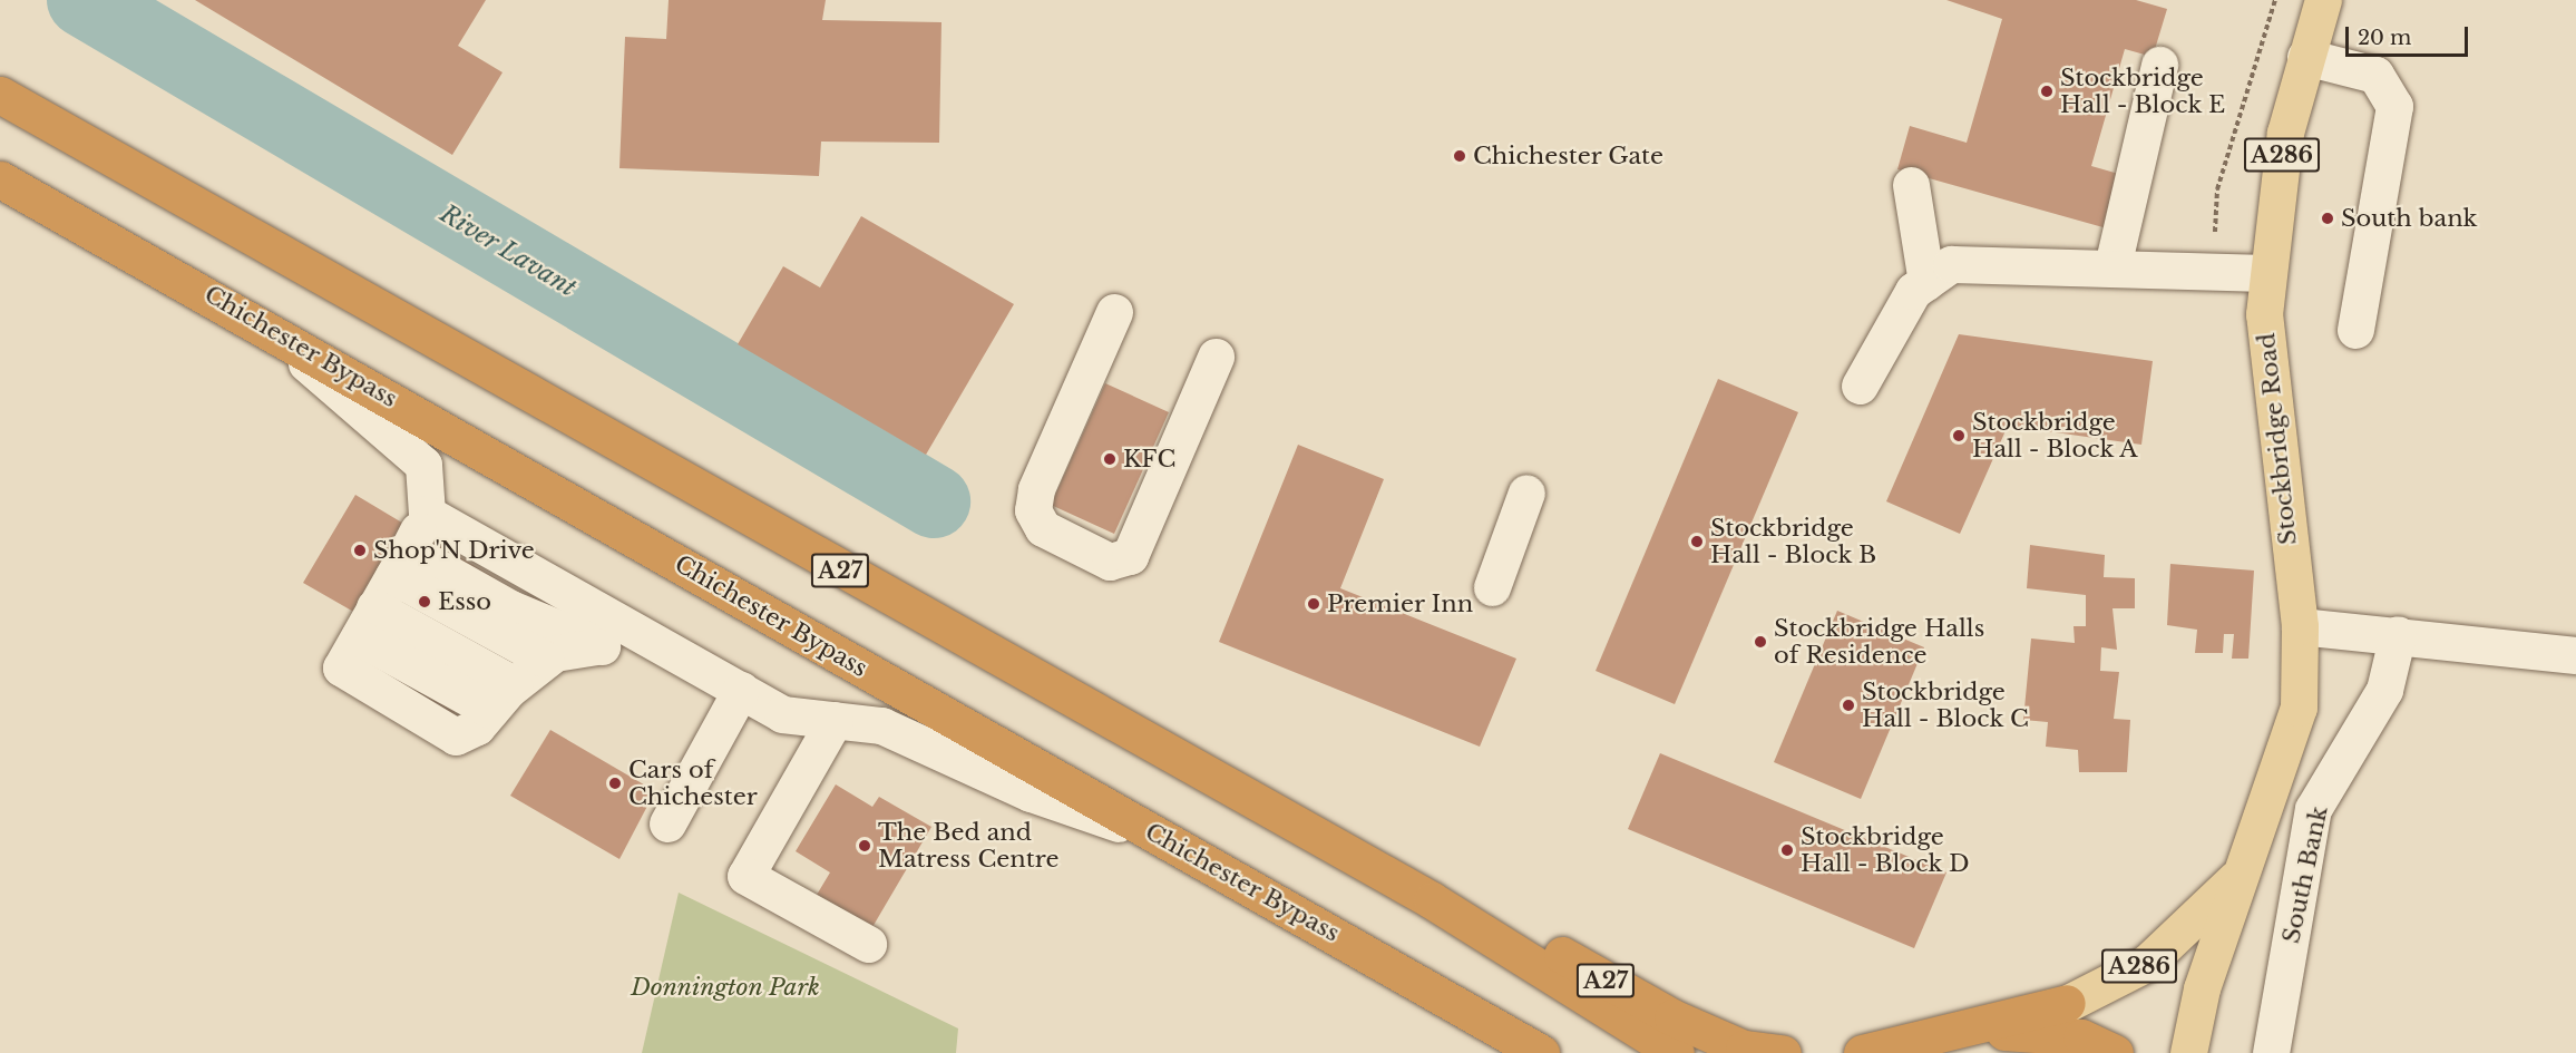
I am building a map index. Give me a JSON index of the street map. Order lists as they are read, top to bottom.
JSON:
{
  "streets": {
    "highway": ["Chichester Bypass", "A27"],
    "main road": ["A286", "Stockbridge Road"],
    "street": ["South Bank"]
  },
  "water": ["River Lavant"],
  "parks": ["Donnington Park"],
  "places": [
    "Stockbridge Hall - Block E",
    "Chichester Gate",
    "South bank",
    "Stockbridge Hall - Block A",
    "KFC",
    "Stockbridge Hall - Block B",
    "Shop'N Drive",
    "Esso",
    "Premier Inn",
    "Stockbridge Halls of Residence",
    "Stockbridge Hall - Block C",
    "Cars of Chichester",
    "The Bed and Matress Centre",
    "Stockbridge Hall - Block D"
  ],
  "scale_bar": "20 m"
}
